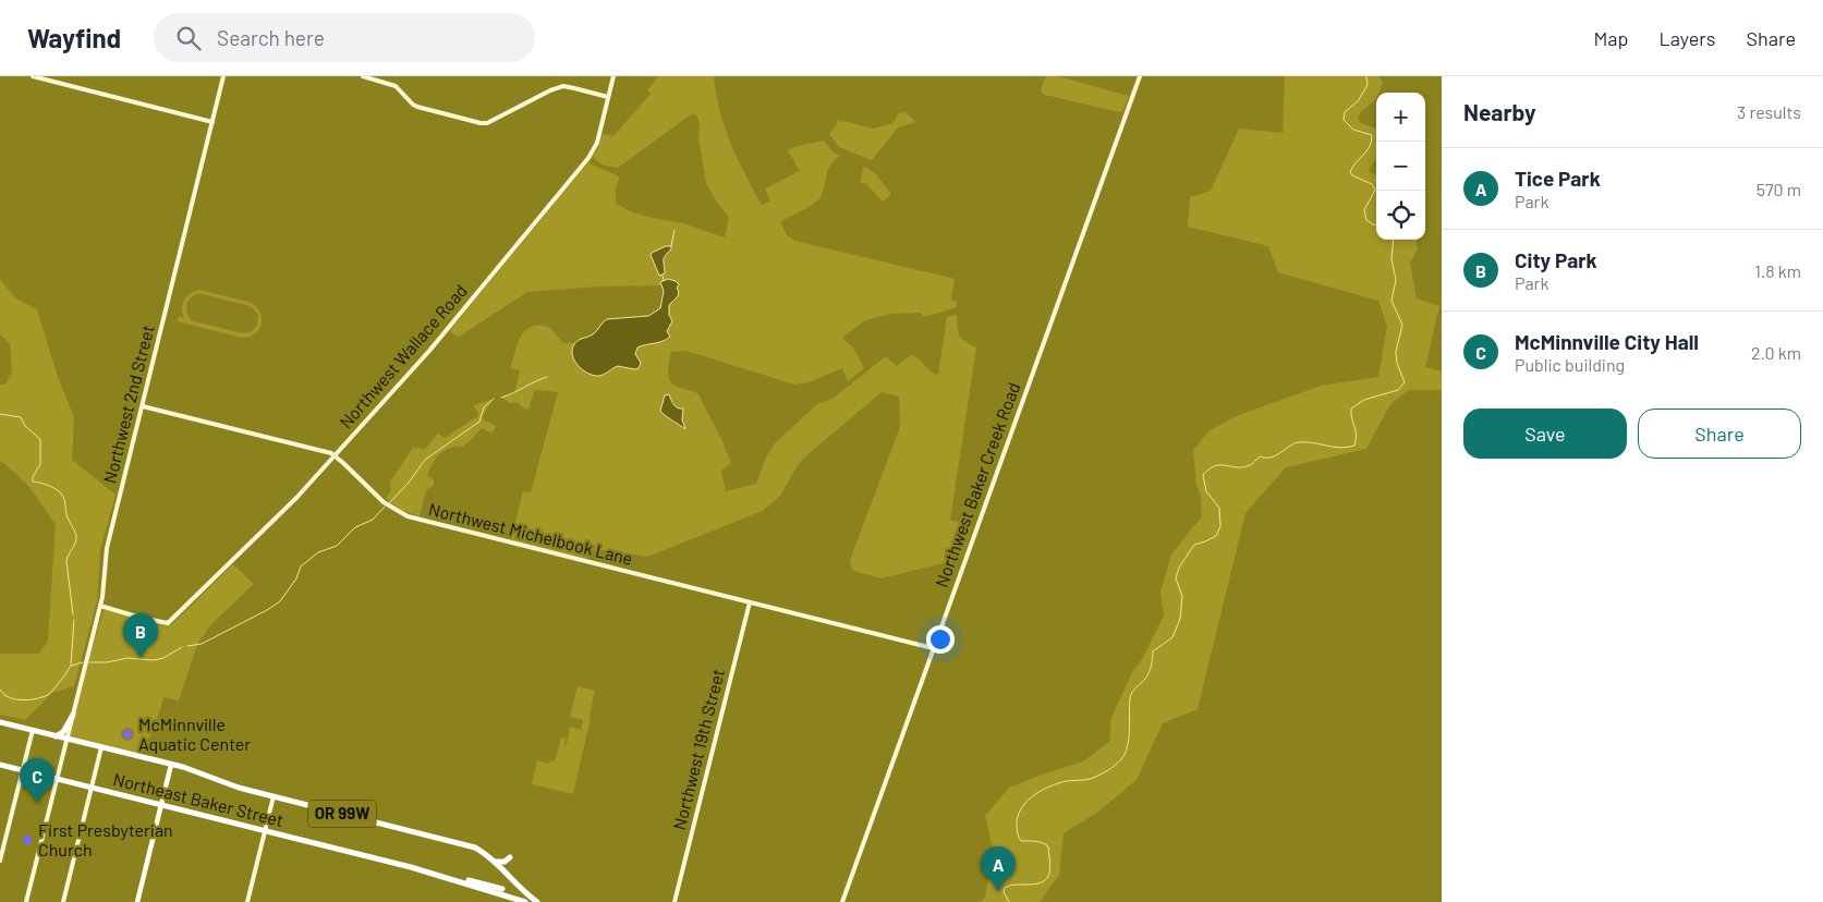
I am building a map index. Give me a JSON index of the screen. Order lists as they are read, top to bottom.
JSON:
{
  "streets": {
    "highway": ["Northeast Baker Street", "OR 99W"],
    "street": [
      "Northwest Wallace Road",
      "Northwest 2nd Street",
      "Northwest Baker Creek Road",
      "Northwest Michelbook Lane",
      "Northwest 19th Street"
    ]
  },
  "crossings": [
    ["Northwest Wallace Road", "Northwest 2nd Street"],
    ["Northwest Wallace Road", "Northwest Michelbook Lane"],
    ["Northwest 2nd Street", "Northwest Michelbook Lane"],
    ["Northwest 2nd Street", "Northeast Baker Street"],
    ["Northwest 2nd Street", "OR 99W"],
    ["Northwest Baker Creek Road", "Northwest Michelbook Lane"],
    ["Northwest Michelbook Lane", "Northwest 19th Street"],
    ["Northeast Baker Street", "OR 99W"]
  ],
  "places": ["McMinnville Aquatic Center", "First Presbyterian Church"],
  "page": {
    "header": "Wayfind",
    "search": "Search here",
    "nav": ["Map", "Layers", "Share"],
    "heading": ["Nearby", "3 results"],
    "map_buttons": ["+", "−"],
    "list": [
      {
        "mark": "A",
        "name": "Tice Park",
        "note": "Park",
        "value": "570 m"
      },
      {
        "mark": "B",
        "name": "City Park",
        "note": "Park",
        "value": "1.8 km"
      },
      {
        "mark": "C",
        "name": "McMinnville City Hall",
        "note": "Public building",
        "value": "2.0 km"
      }
    ],
    "buttons": ["Save", "Share"],
    "pins": ["B", "C", "A"]
  }
}
